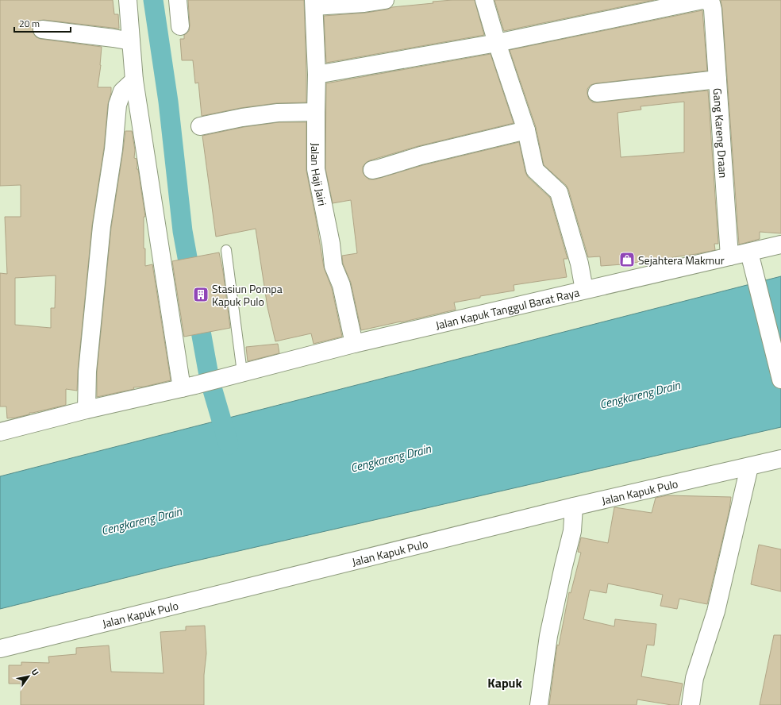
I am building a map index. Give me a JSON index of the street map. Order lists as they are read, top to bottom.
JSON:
{
  "streets": {
    "street": [
      "Gang Kareng Draan",
      "Jalan Haji Jairi",
      "Jalan Kapuk Tanggul Barat Raya",
      "Jalan Kapuk Pulo"
    ]
  },
  "crossings": [
    ["Gang Kareng Draan", "Jalan Kapuk Tanggul Barat Raya"],
    ["Jalan Haji Jairi", "Jalan Kapuk Tanggul Barat Raya"]
  ],
  "districts": ["Kapuk"],
  "water": ["Cengkareng Drain"],
  "places": {
    "shop": ["Sejahtera Makmur"],
    "building": ["Stasiun Pompa Kapuk Pulo"]
  },
  "scale_bar": "20 m",
  "north": "top right"
}
